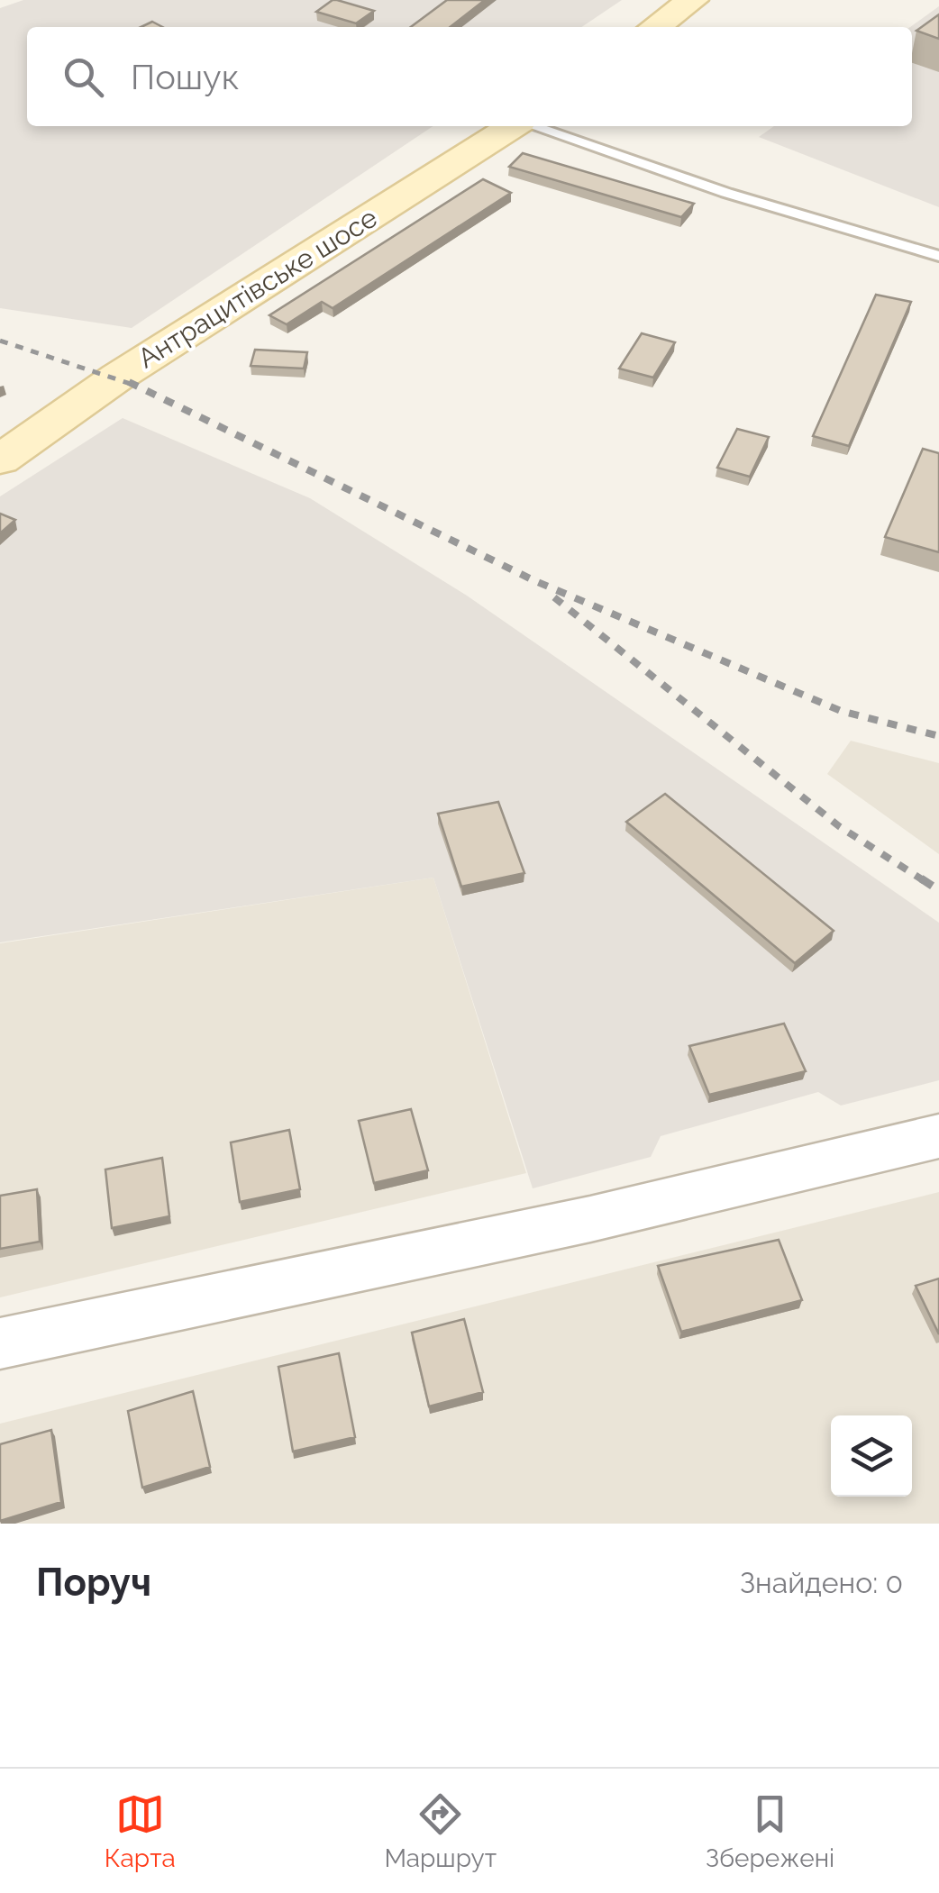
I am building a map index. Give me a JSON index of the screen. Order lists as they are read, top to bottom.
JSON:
{
  "streets": {
    "main road": ["Антрацитівське шосе"]
  },
  "page": {
    "search": "Пошук",
    "heading": ["Поруч", "Знайдено: 0"],
    "nav": ["Карта", "Маршрут", "Збережені"]
  }
}
